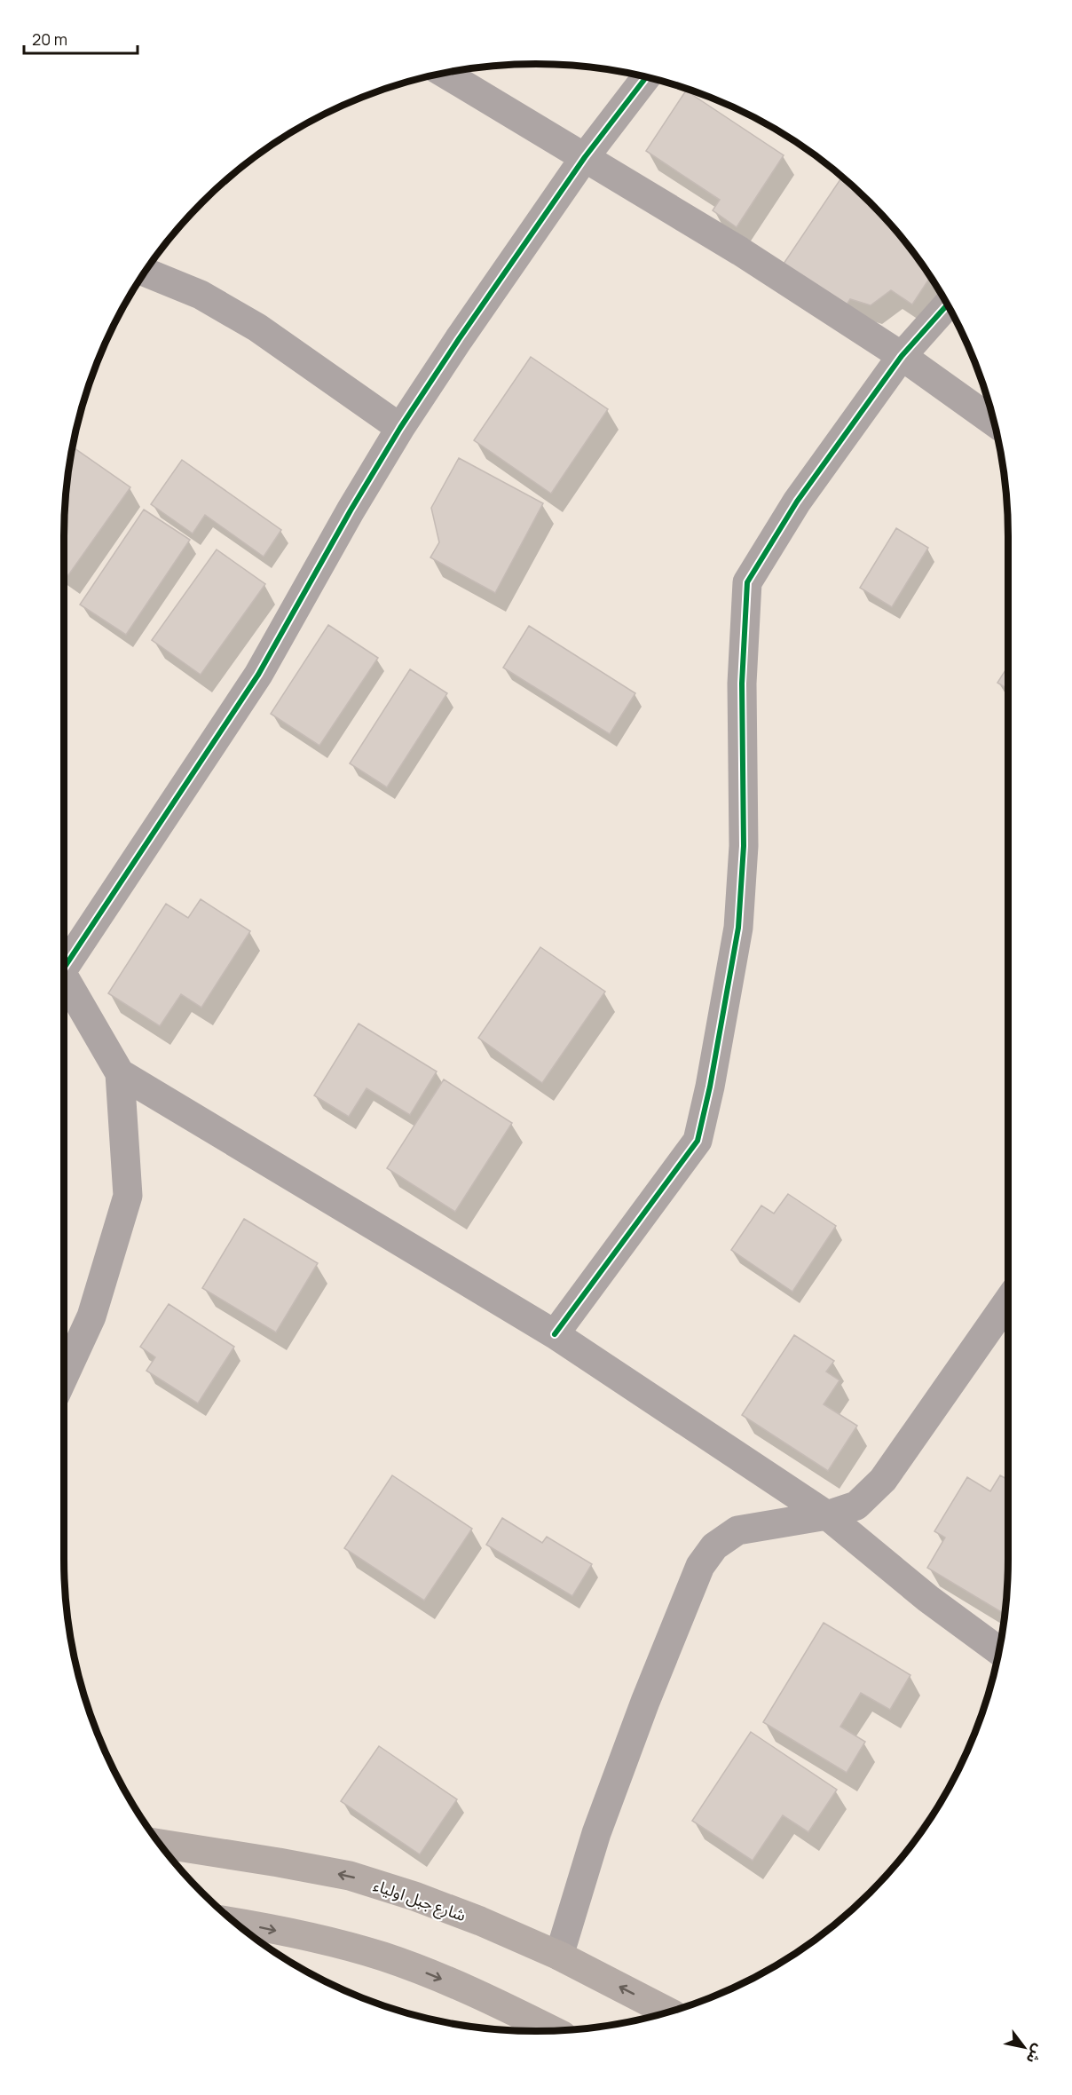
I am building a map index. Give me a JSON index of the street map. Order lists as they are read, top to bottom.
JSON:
{
  "streets": {
    "highway": ["شارع جبل اولياء"]
  },
  "scale_bar": "20 m",
  "north": "bottom right"
}
